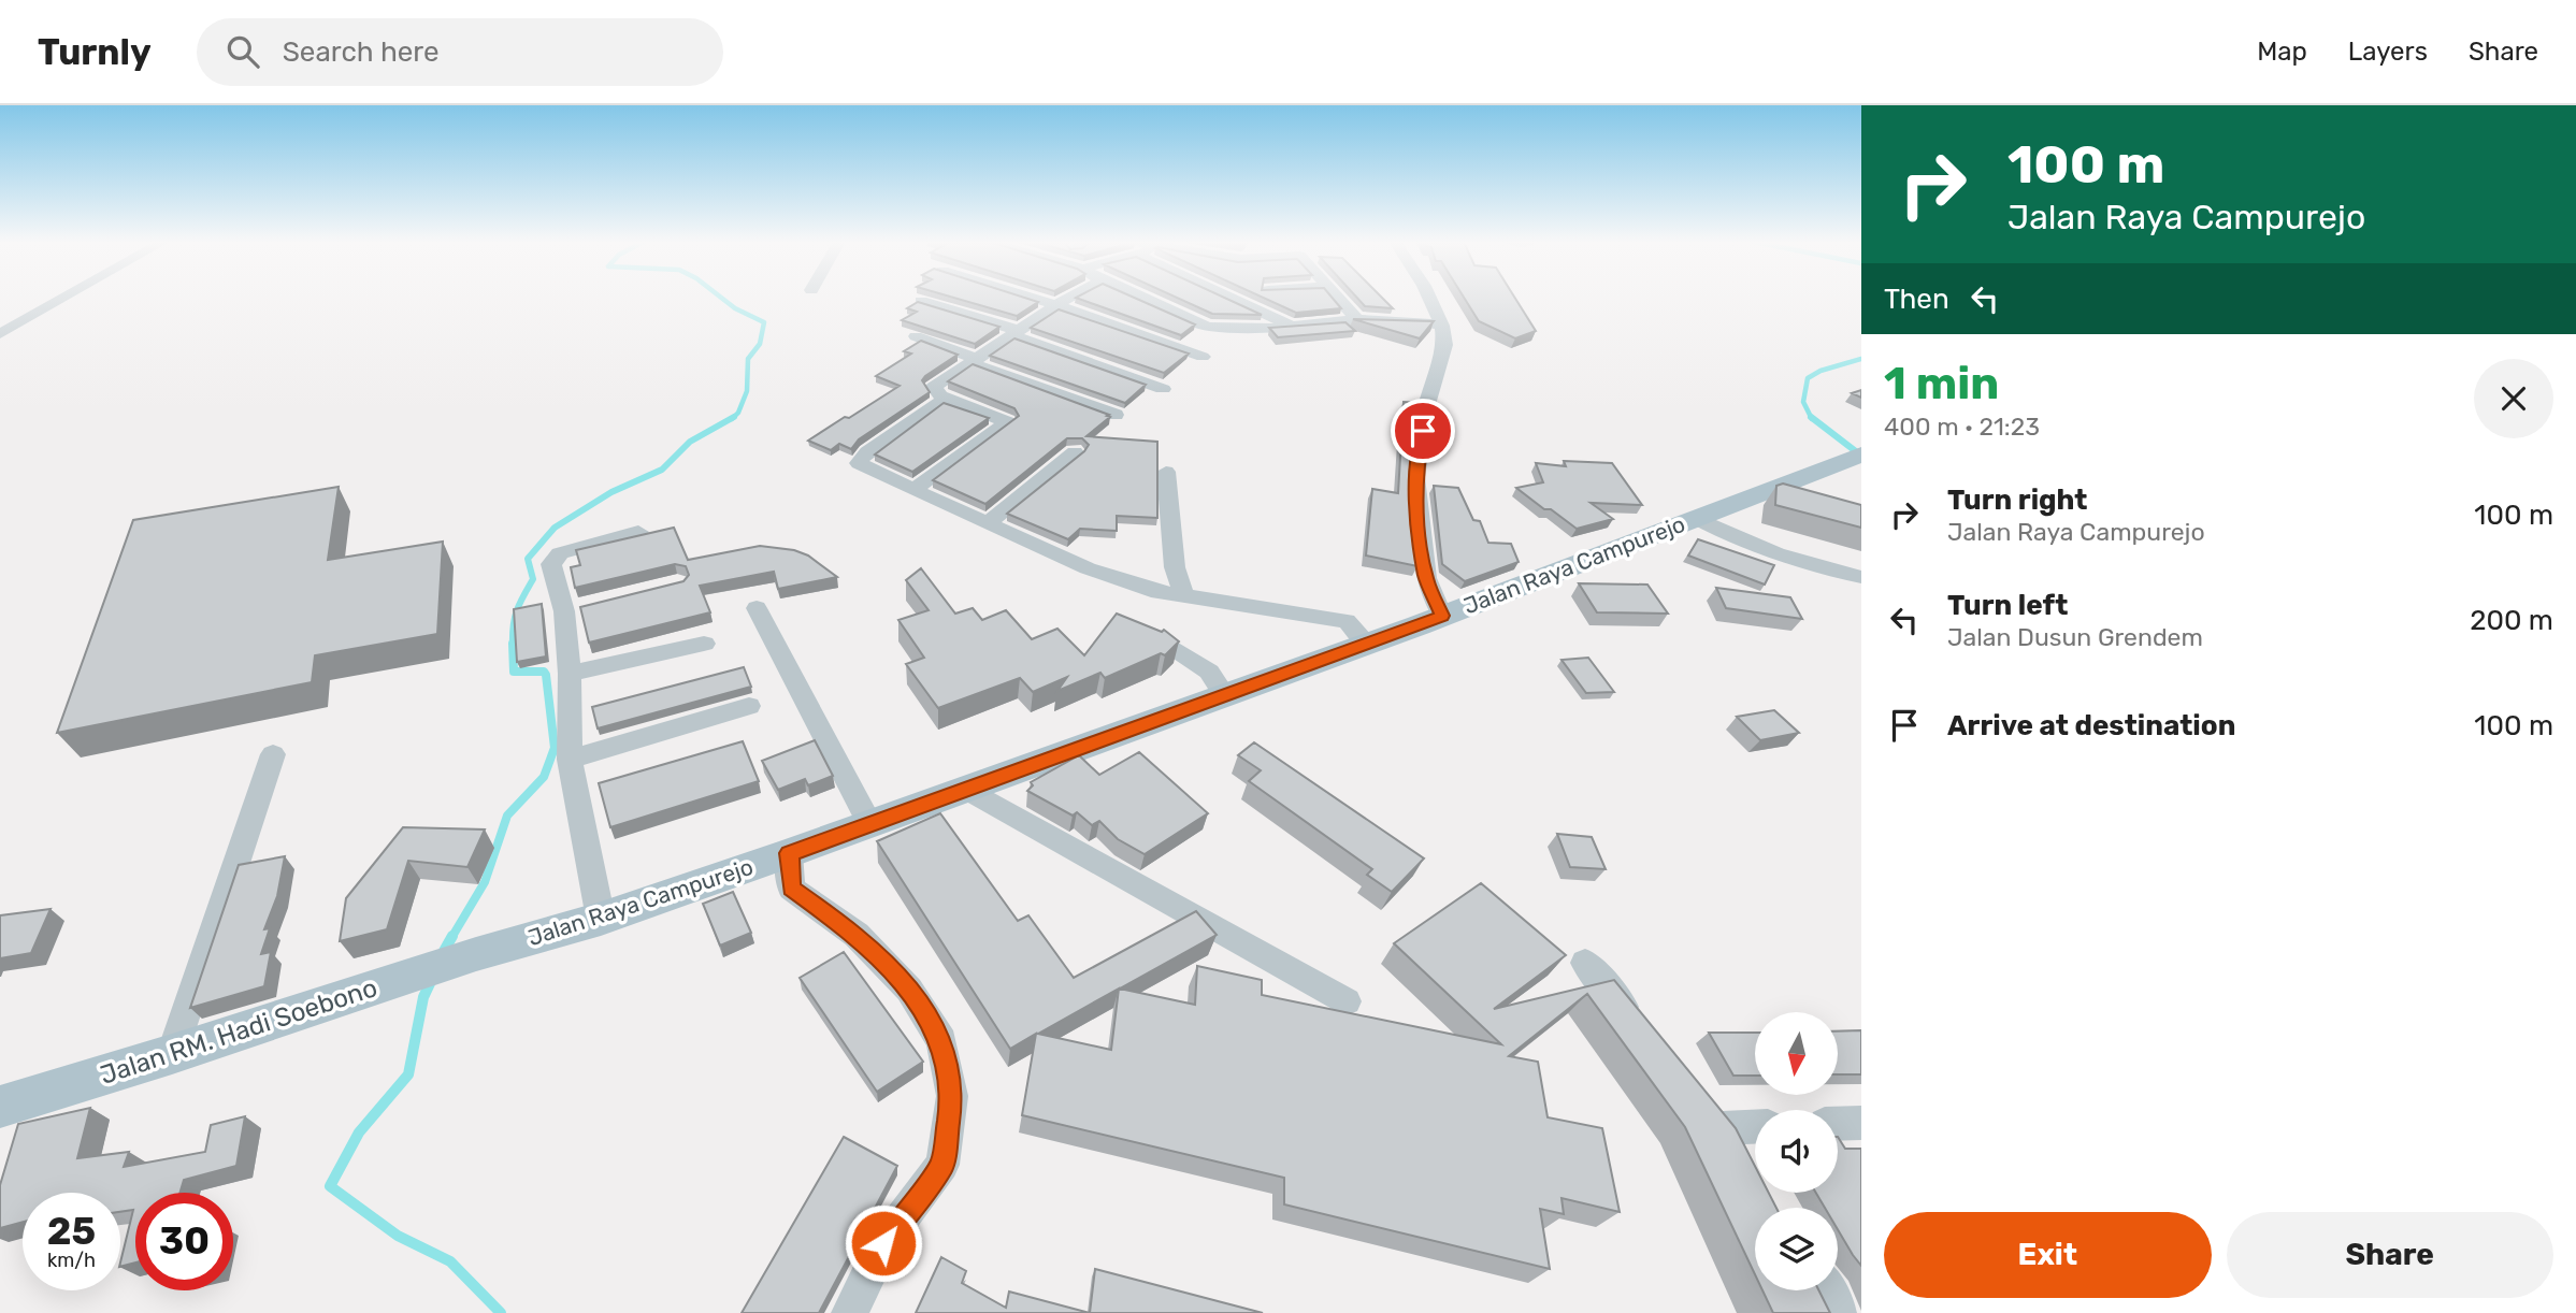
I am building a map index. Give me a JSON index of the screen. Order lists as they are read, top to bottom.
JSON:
{
  "streets": {
    "main road": ["Jalan Raya Campurejo", "Jalan RM. Hadi Soebono"]
  },
  "crossings": [
    ["Jalan Raya Campurejo", "Jalan RM. Hadi Soebono"]
  ],
  "north": "bottom",
  "page": {
    "header": "Turnly",
    "search": "Search here",
    "nav": ["Map", "Layers", "Share"],
    "turn": ["100 m", "Jalan Raya Campurejo"],
    "then": "Then",
    "heading": ["1 min", "400 m · 21:23"],
    "list": [
      {
        "name": "Turn right",
        "note": "Jalan Raya Campurejo",
        "value": "100 m"
      },
      {
        "name": "Turn left",
        "note": "Jalan Dusun Grendem",
        "value": "200 m"
      },
      {
        "name": "Arrive at destination",
        "value": "100 m"
      }
    ],
    "speed": "25 km/h",
    "limit": "30",
    "buttons": ["Exit", "Share"]
  }
}
